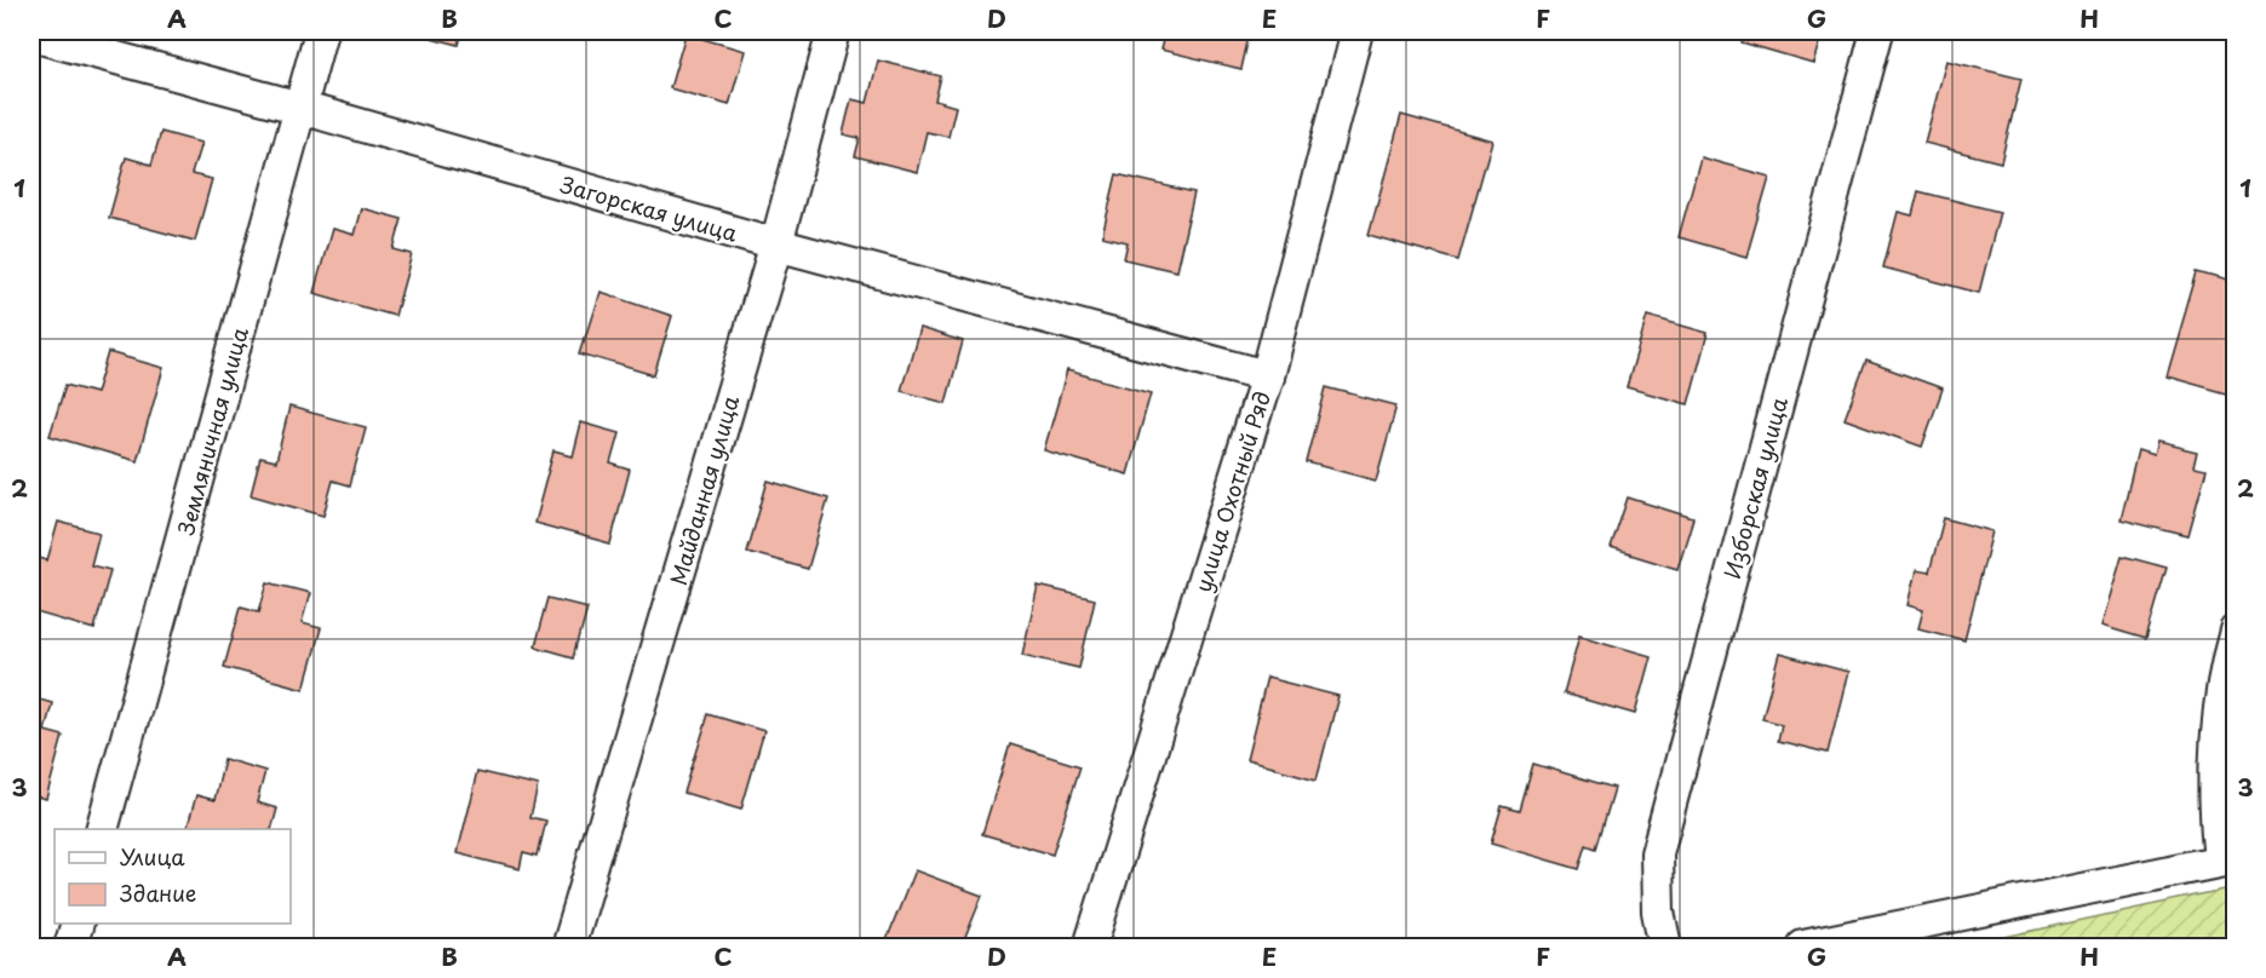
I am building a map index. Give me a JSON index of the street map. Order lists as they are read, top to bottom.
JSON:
{
  "streets": {
    "street": [
      "Загорская улица",
      "Земляничная улица",
      "Изборская улица",
      "Майданная улица",
      "улица Охотный Ряд"
    ]
  },
  "crossings": [
    ["Загорская улица", "Земляничная улица"],
    ["Загорская улица", "Майданная улица"],
    ["Загорская улица", "улица Охотный Ряд"]
  ],
  "legend": ["Улица", "Здание"],
  "grid": {
    "columns": [
      "A",
      "B",
      "C",
      "D",
      "E",
      "F",
      "G",
      "H"
    ],
    "rows": ["1", "2", "3"]
  }
}
